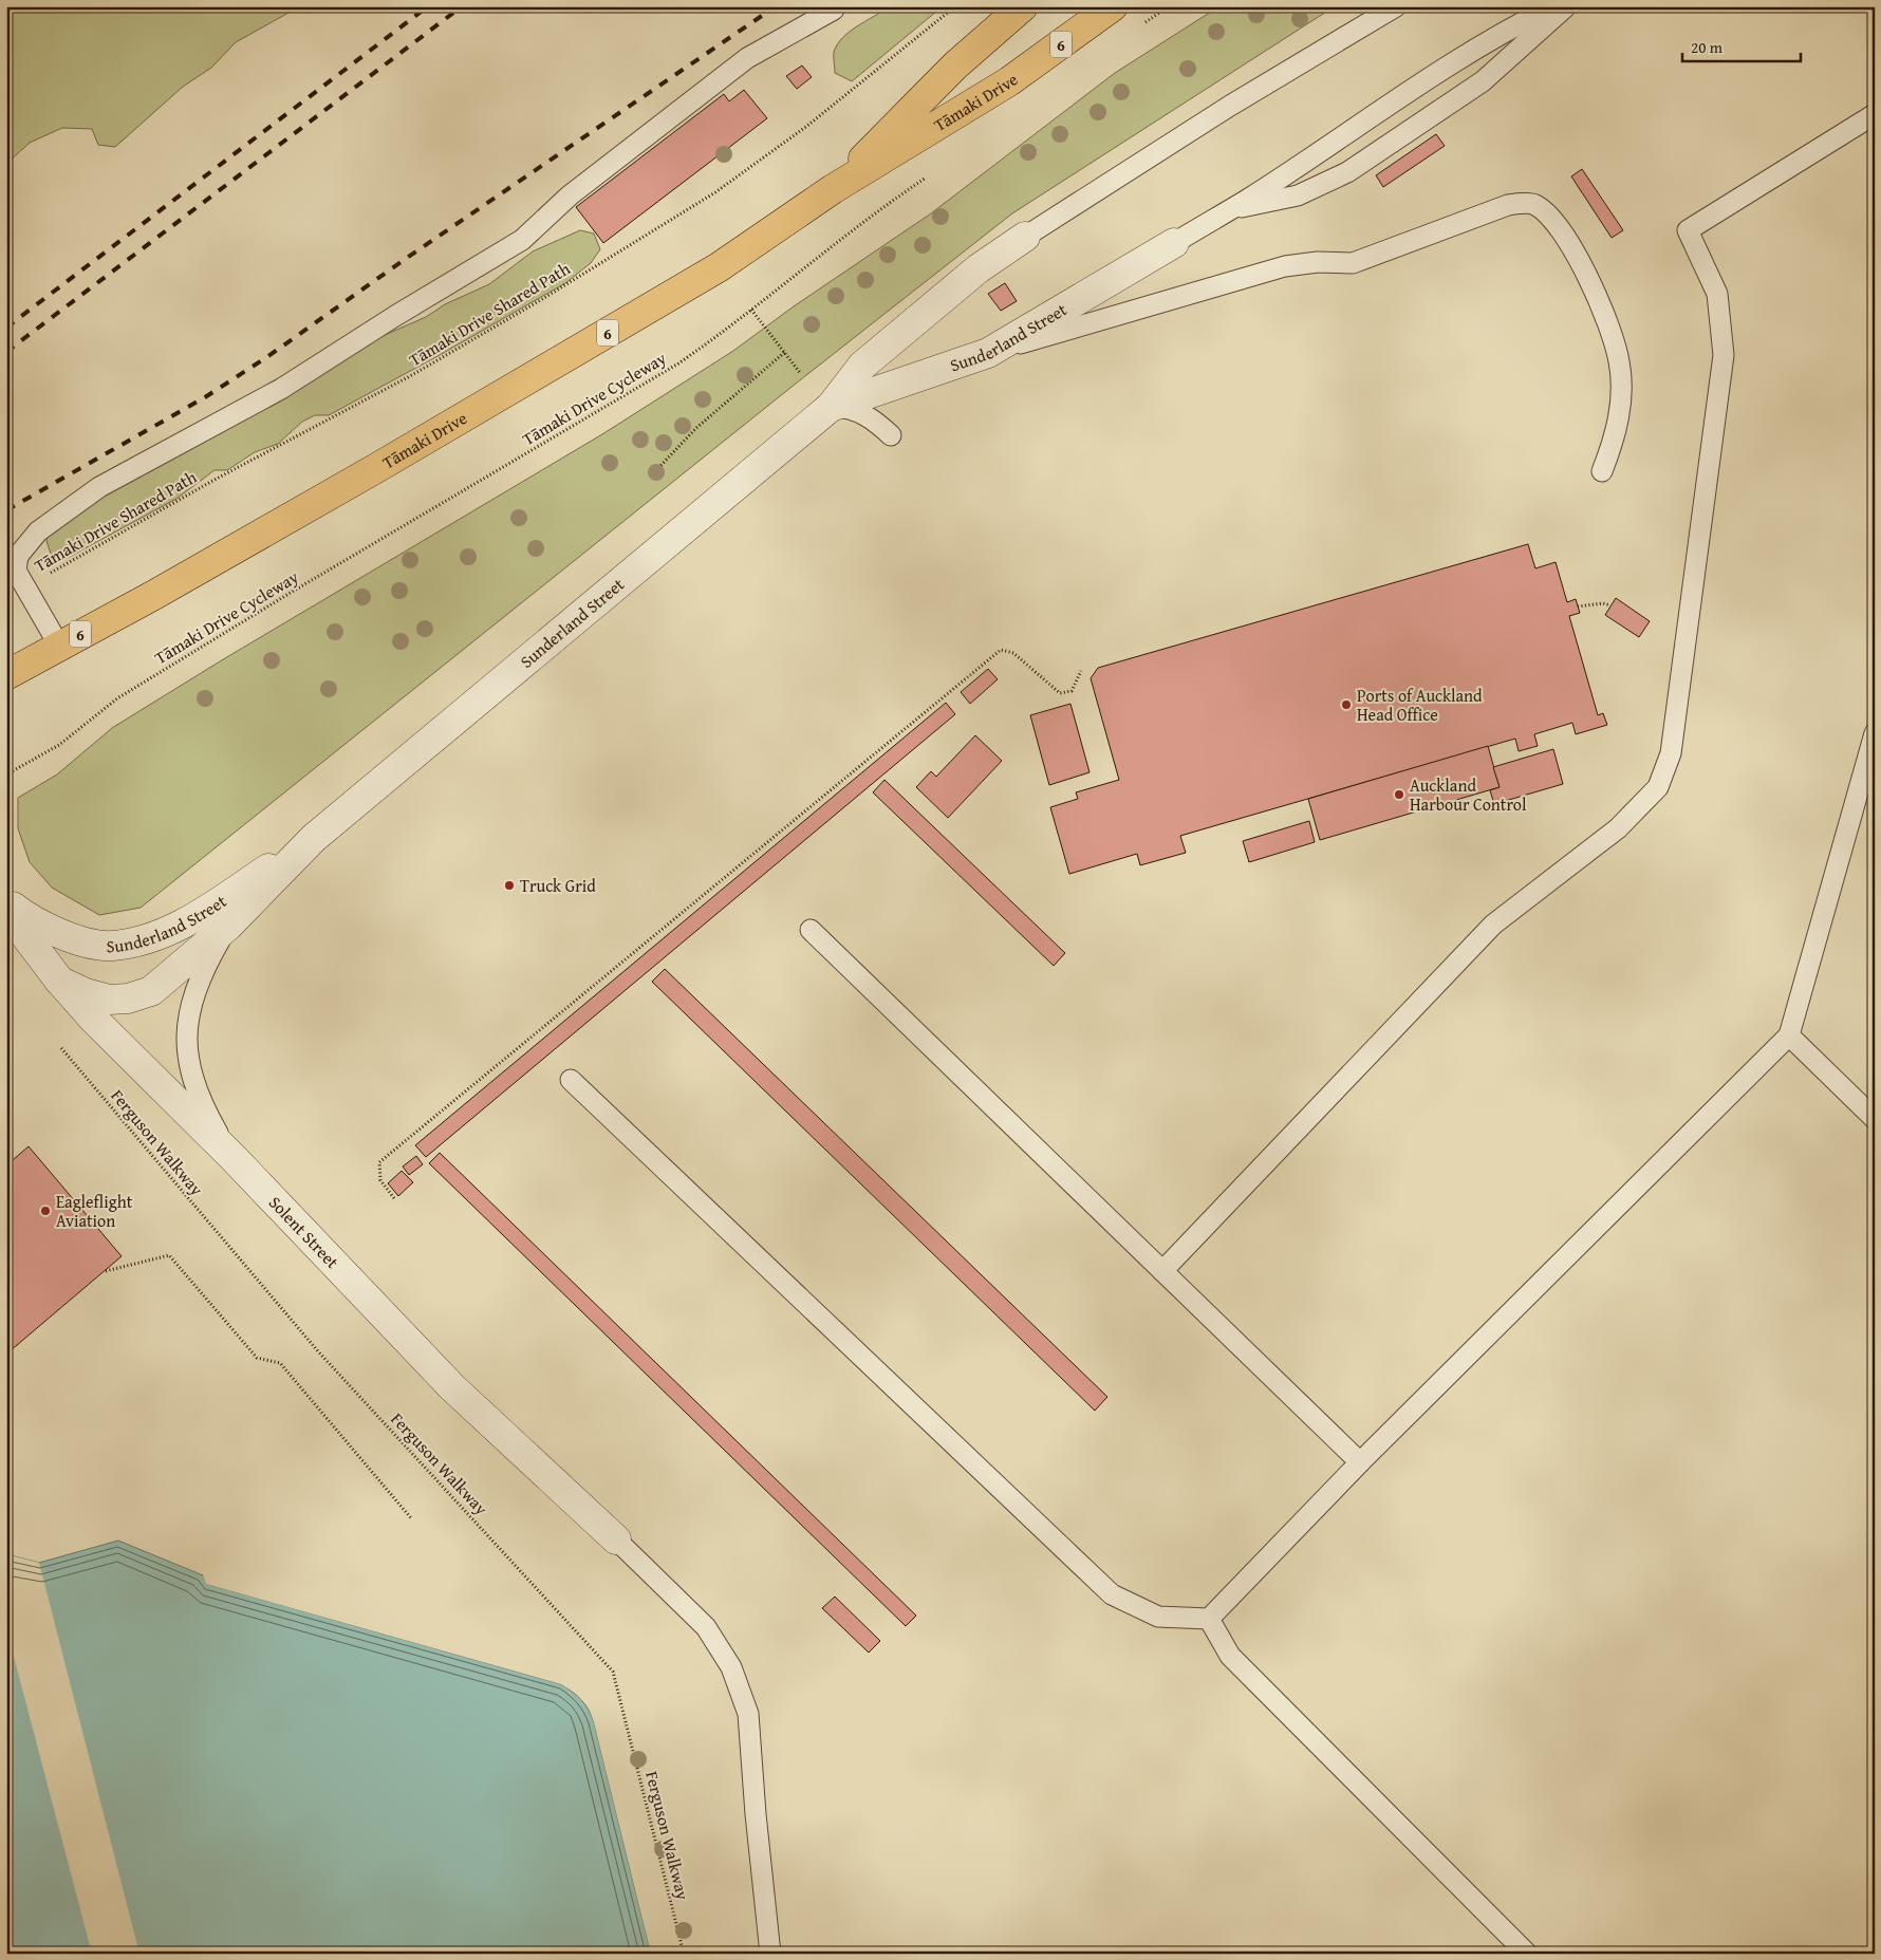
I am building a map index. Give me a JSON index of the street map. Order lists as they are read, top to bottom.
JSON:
{
  "streets": {
    "main road": ["6", "Tāmaki Drive"],
    "street": ["Sunderland Street", "Solent Street"],
    "path": ["Tāmaki Drive Shared Path", "Tāmaki Drive Cycleway", "Ferguson Walkway"]
  },
  "crossings": [
    ["Sunderland Street", "Solent Street"]
  ],
  "places": [
    "Ports of Auckland Head Office",
    "Auckland Harbour Control",
    "Truck Grid",
    "Eagleflight Aviation"
  ],
  "scale_bar": "20 m"
}
